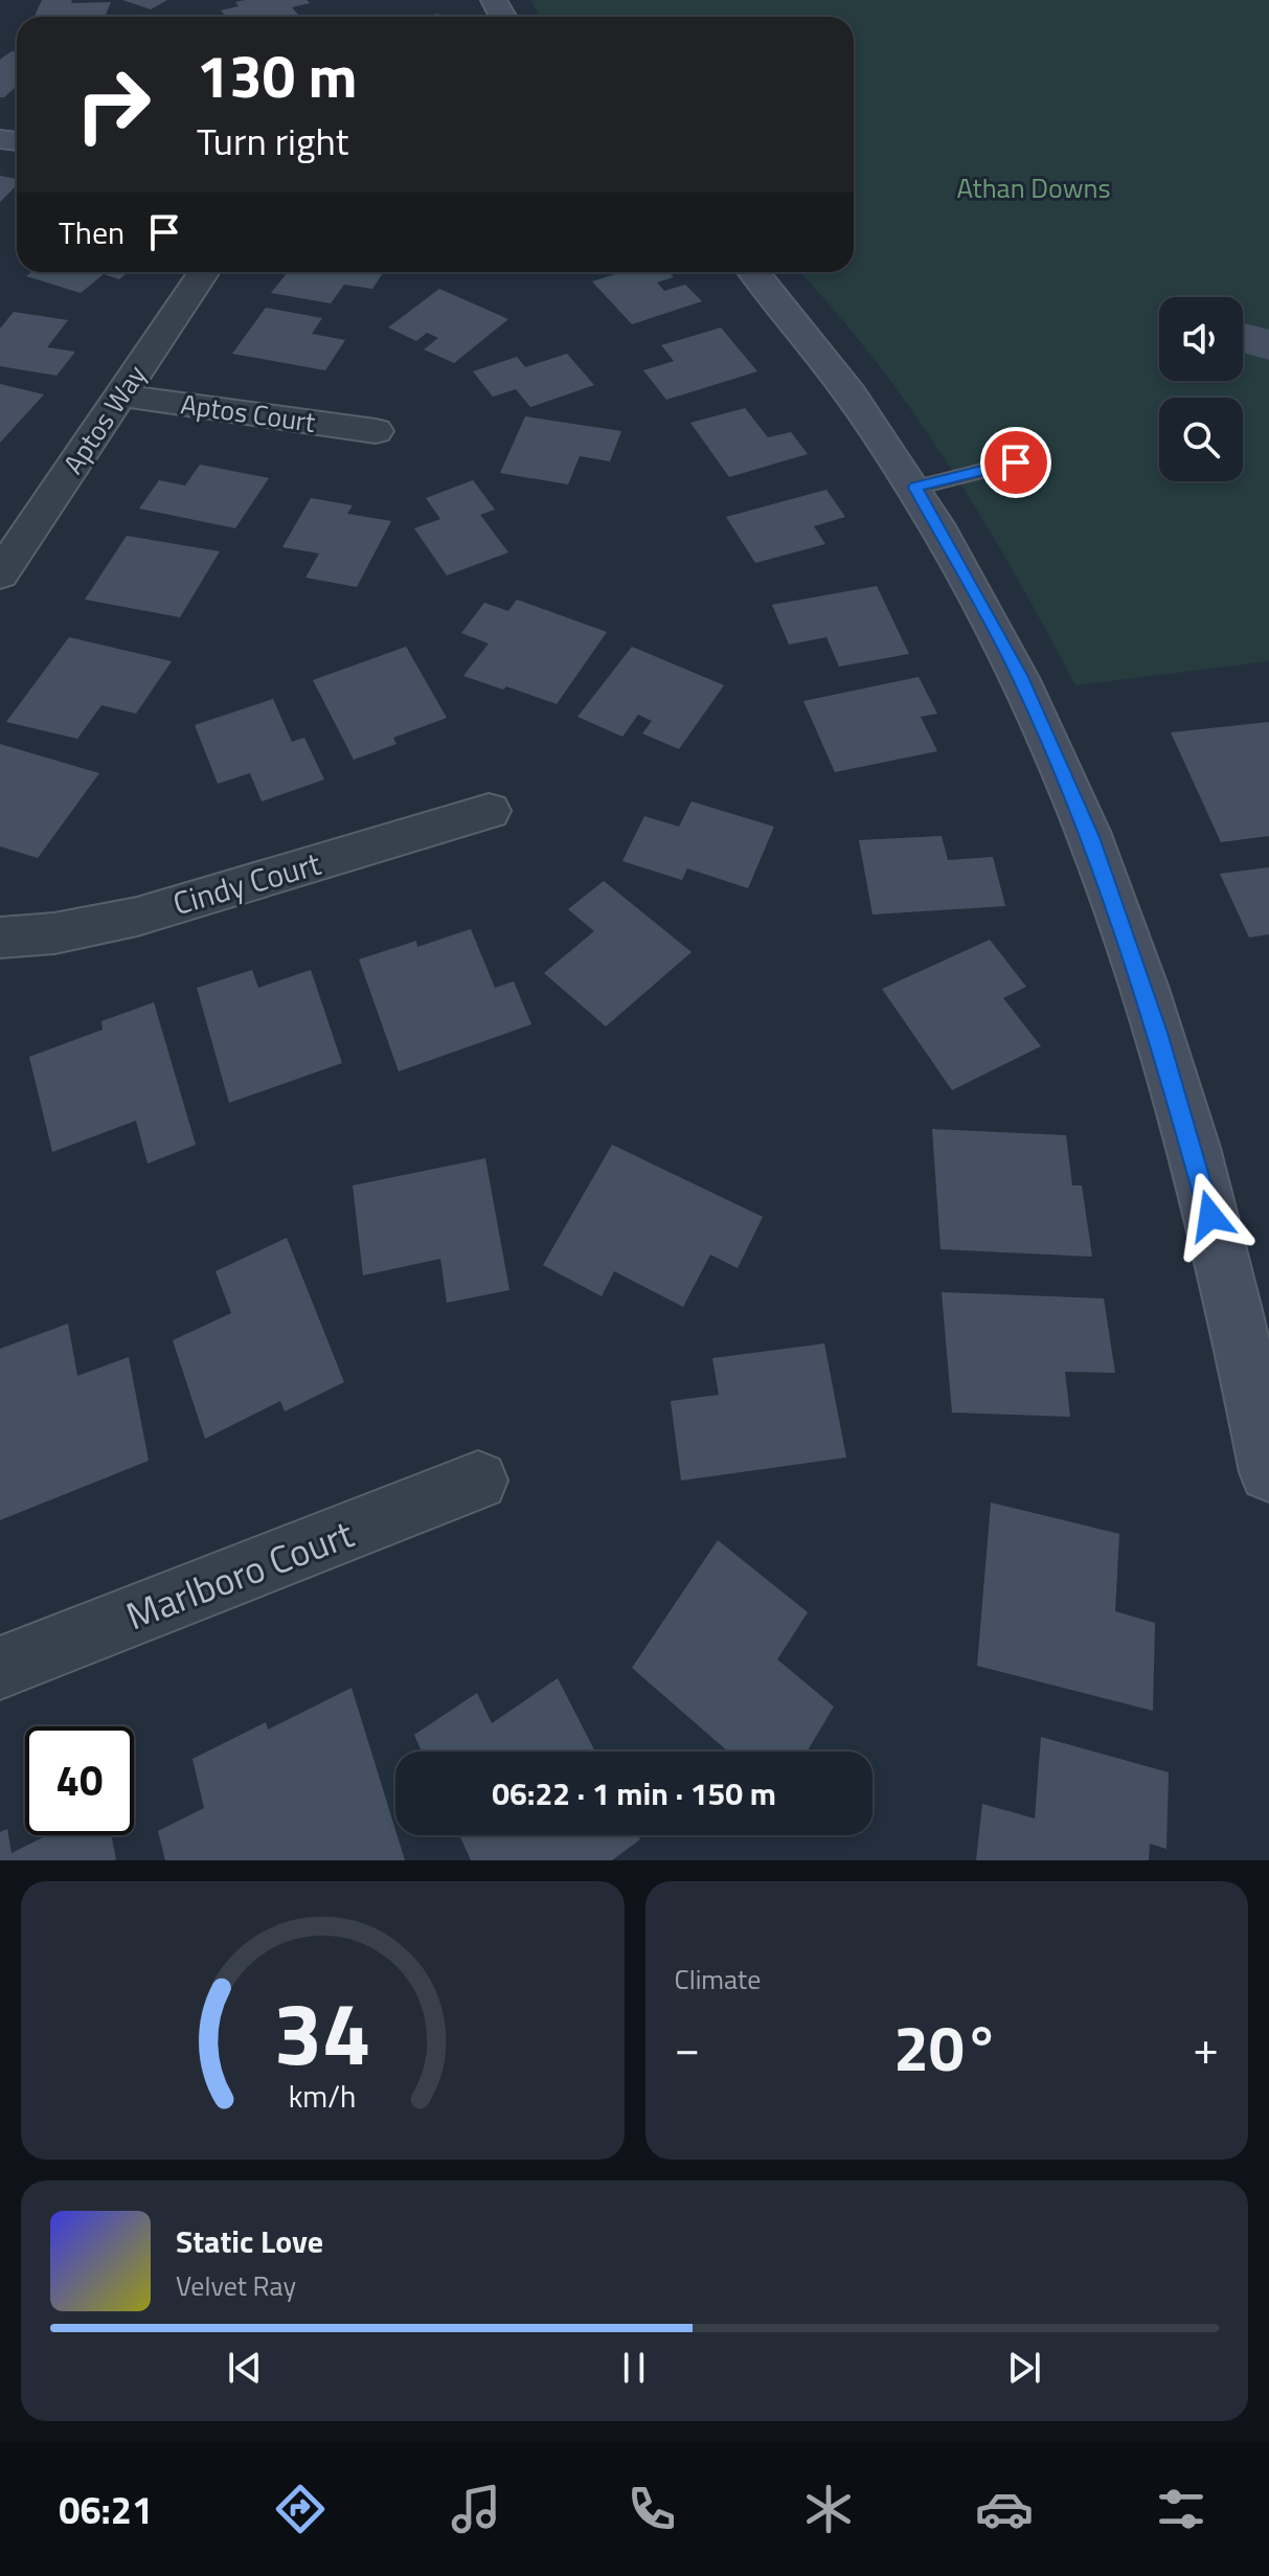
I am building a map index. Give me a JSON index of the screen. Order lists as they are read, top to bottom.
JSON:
{
  "streets": {
    "street": [
      "Aptos Court",
      "Aptos Way",
      "Cindy Court",
      "Marlboro Court"
    ]
  },
  "crossings": [
    ["Aptos Court", "Aptos Way"]
  ],
  "parks": ["Athan Downs"],
  "page": {
    "turn": ["130 m", "Turn right"],
    "then": "Then",
    "limit": "40",
    "trip": "06:22 · 1 min · 150 m",
    "tile": "Climate",
    "heat": ["−", "20°", "+"],
    "song": ["Static Love", "Velvet Ray"],
    "tabs": "06:21",
    "gauge": ["34", "km/h"]
  }
}
